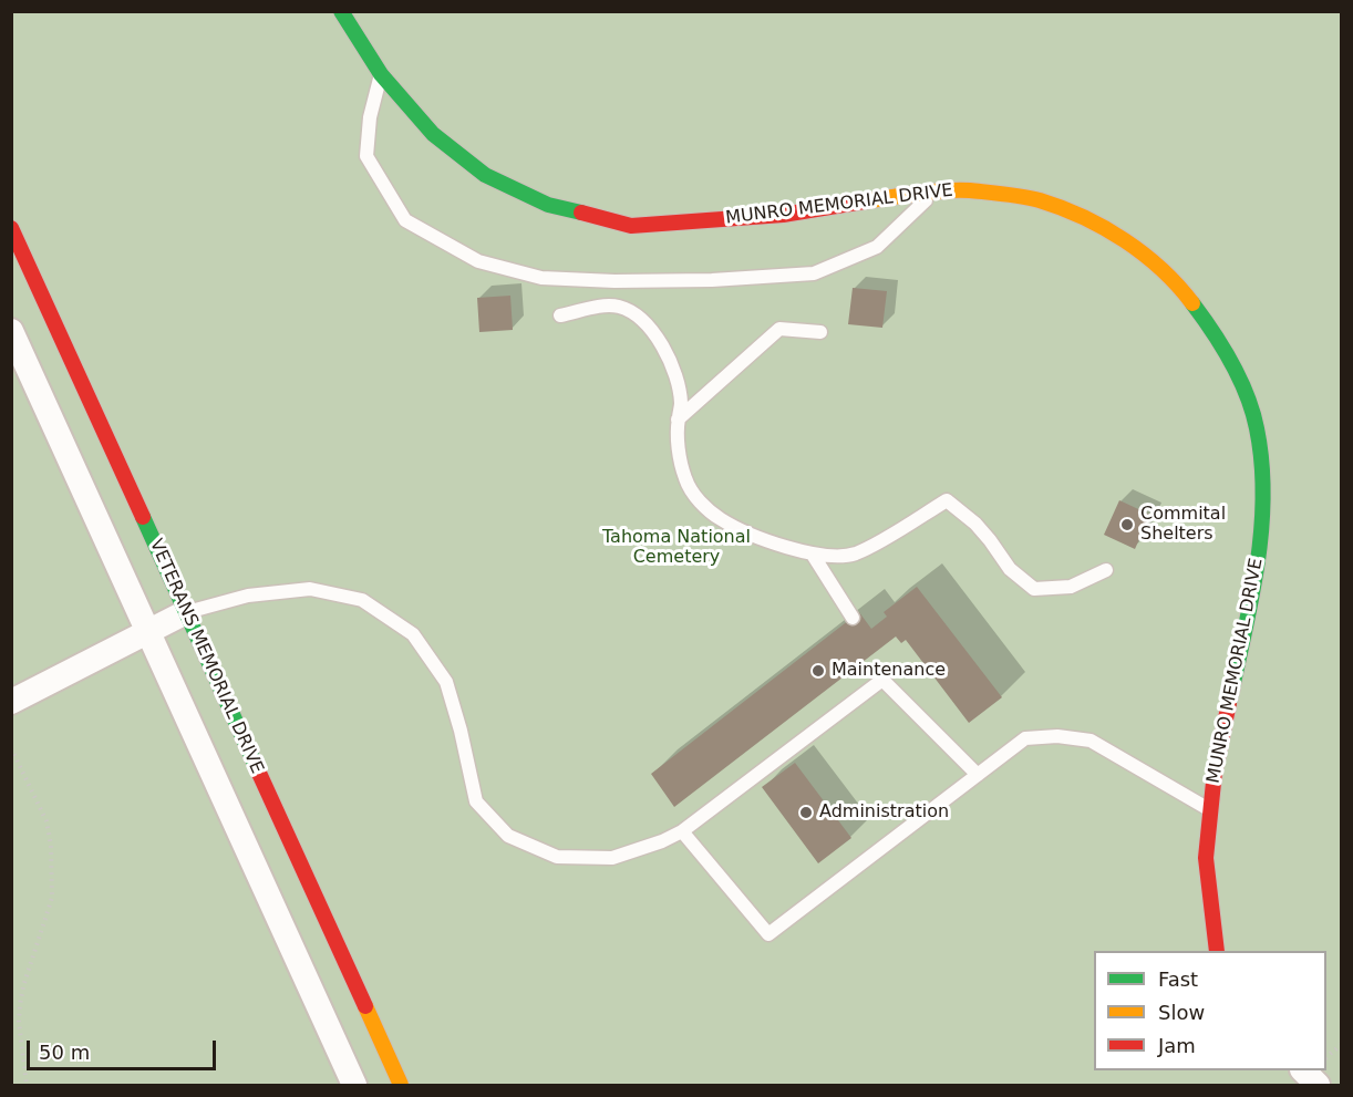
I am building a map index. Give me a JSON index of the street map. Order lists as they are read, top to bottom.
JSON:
{
  "streets": {
    "street": ["MUNRO MEMORIAL DRIVE", "VETERANS MEMORIAL DRIVE"]
  },
  "parks": ["Tahoma National Cemetery"],
  "places": ["Commital Shelters", "Maintenance", "Administration"],
  "legend": ["Fast", "Slow", "Jam"],
  "scale_bar": "50 m"
}
